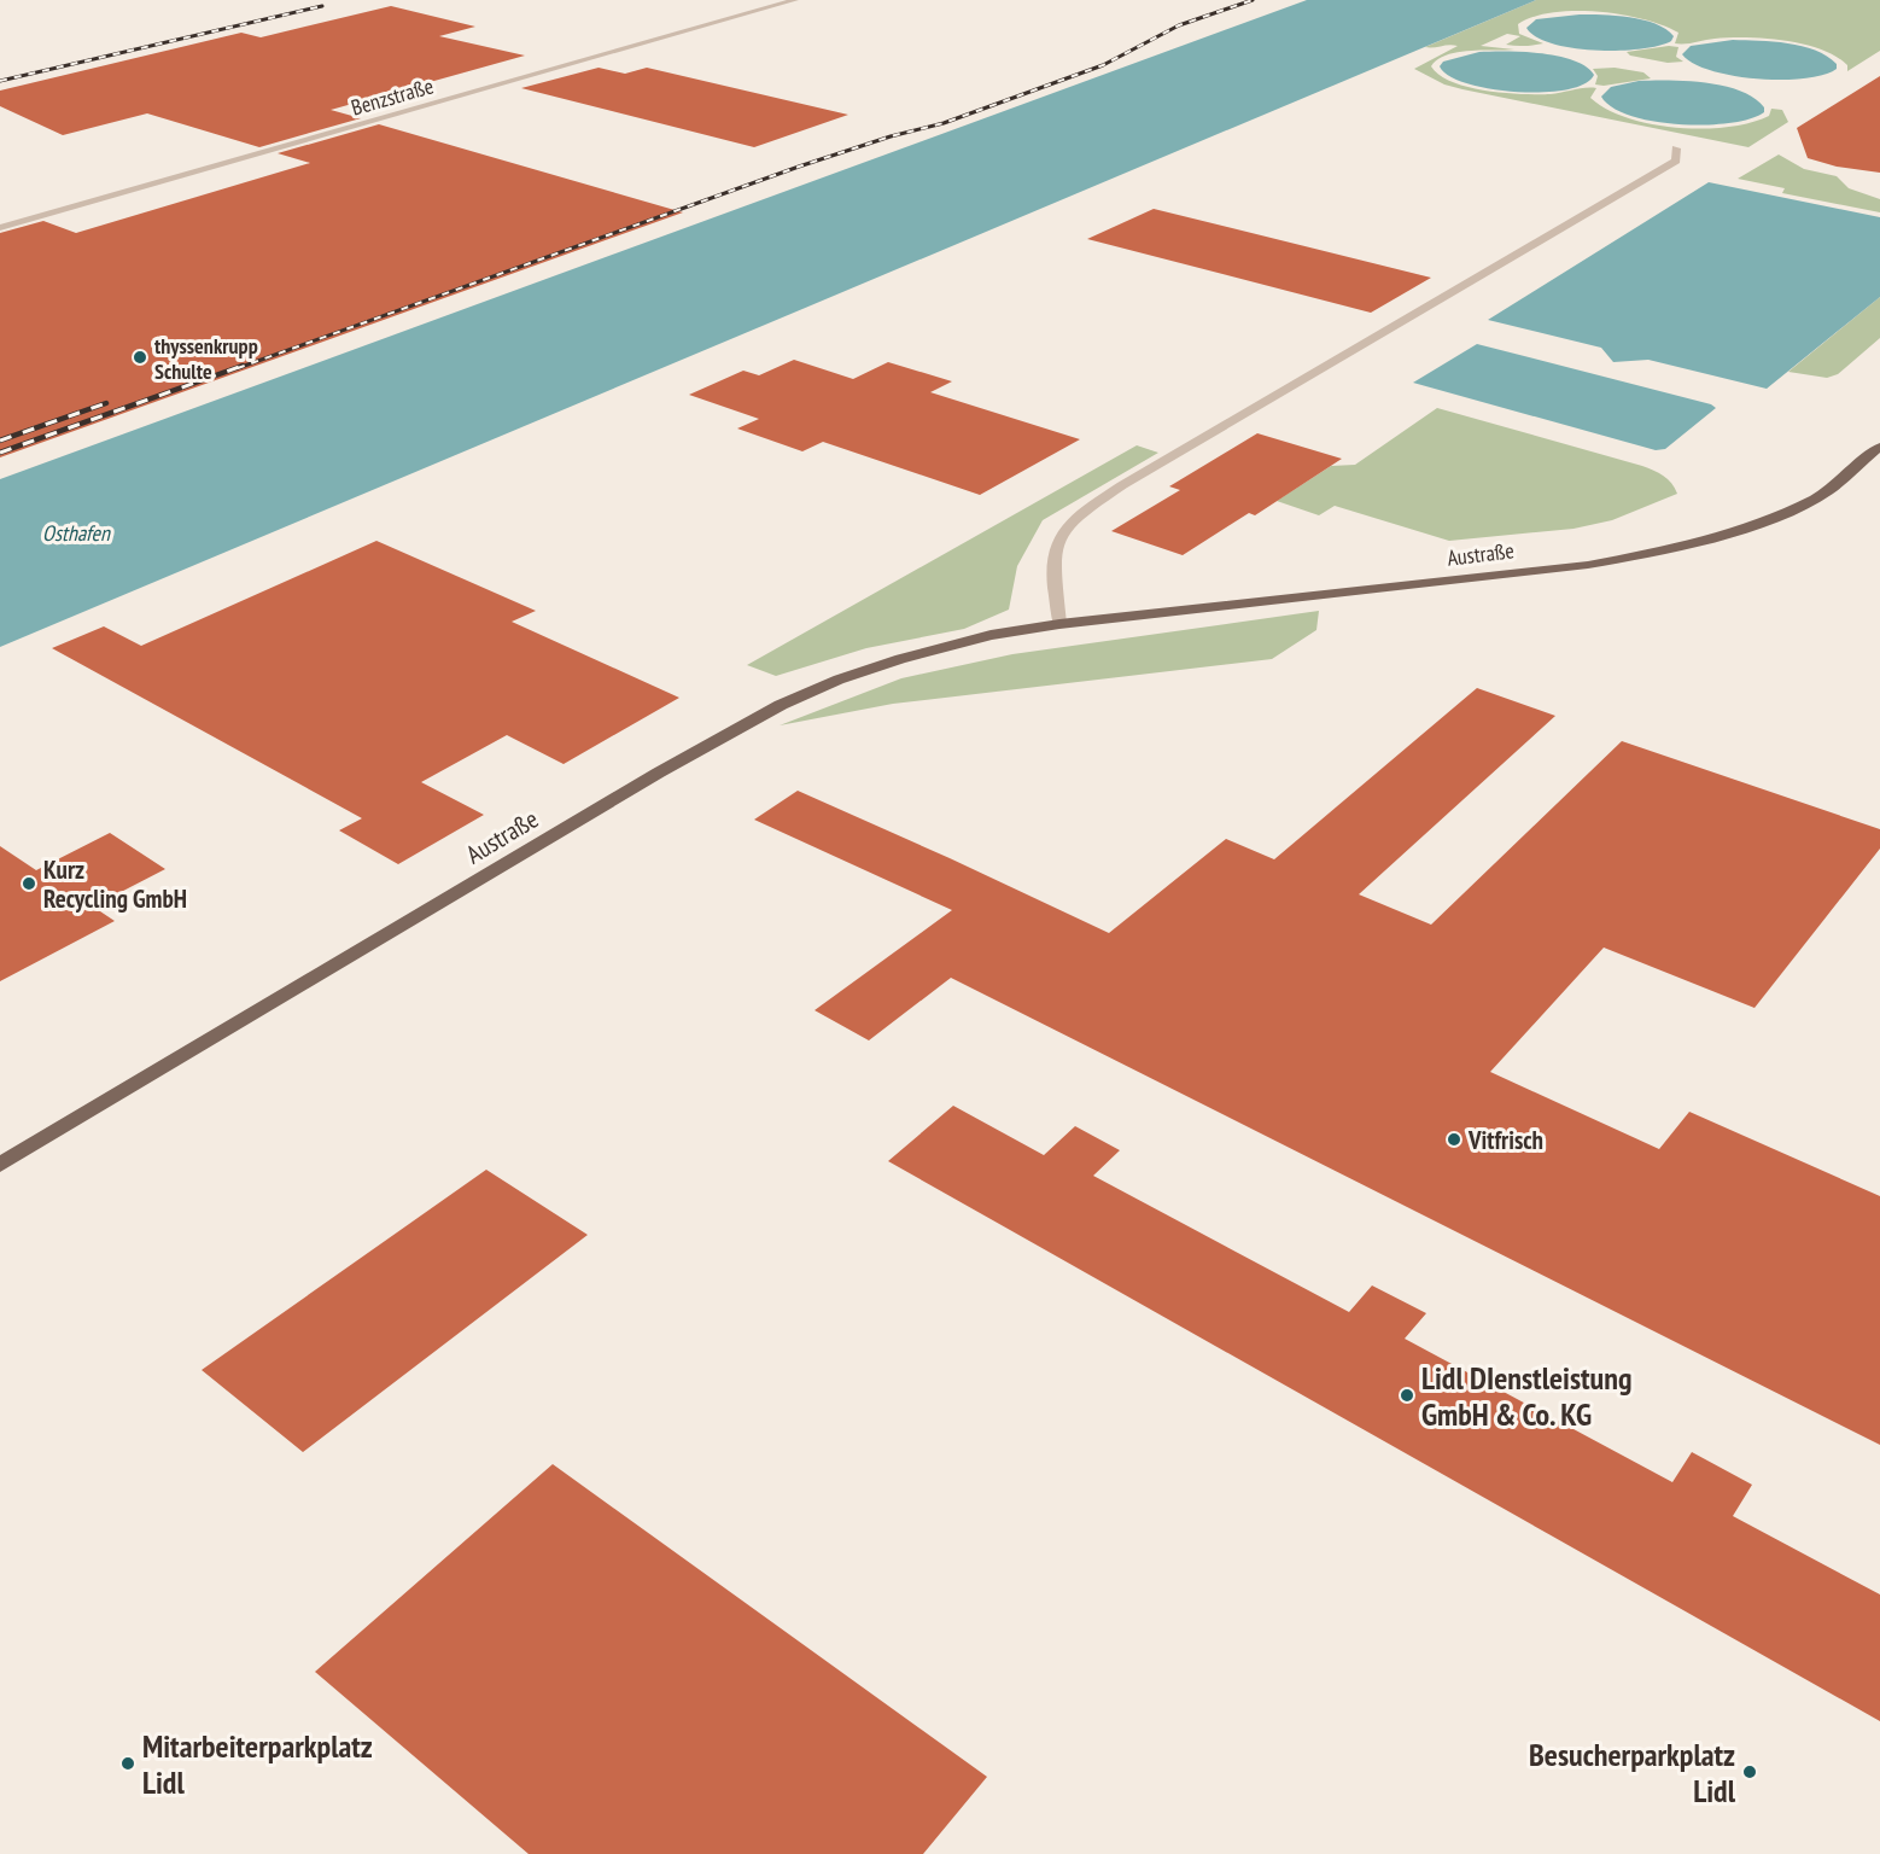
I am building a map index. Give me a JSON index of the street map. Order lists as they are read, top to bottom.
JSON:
{
  "streets": {
    "main road": ["Austraße"],
    "street": ["Benzstraße"]
  },
  "water": ["Osthafen"],
  "places": [
    "thyssenkrupp Schulte",
    "Kurz Recycling GmbH",
    "Vitfrisch",
    "Lidl DIenstleistung GmbH & Co. KG",
    "Mitarbeiterparkplatz Lidl",
    "Besucherparkplatz Lidl"
  ]
}
